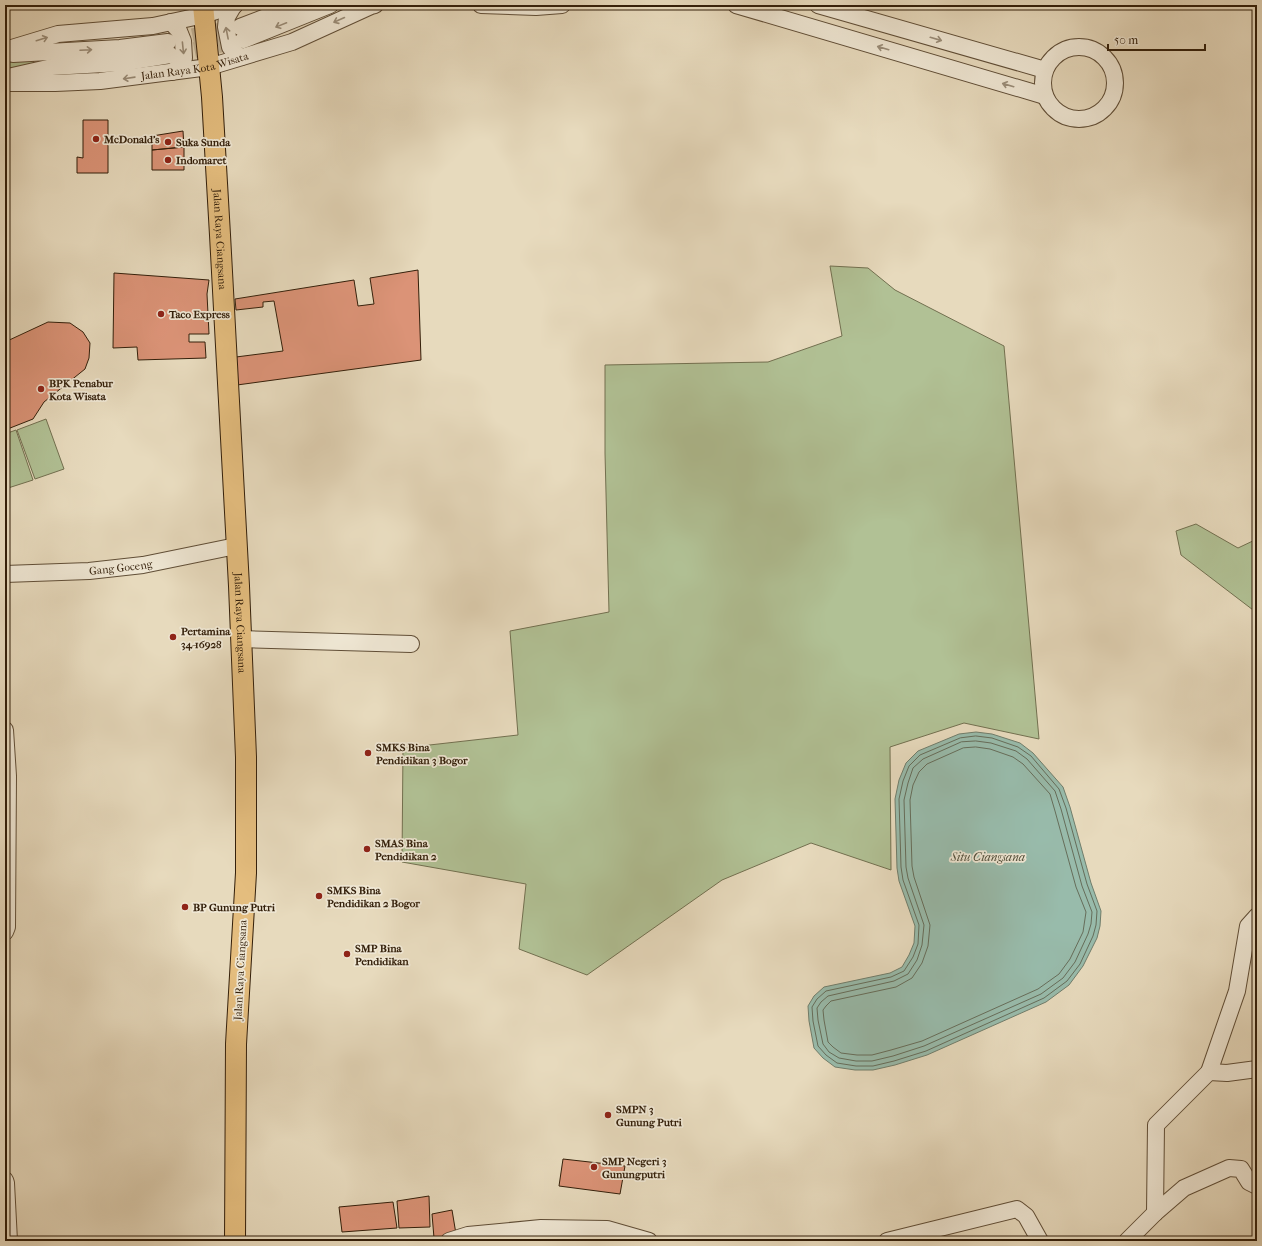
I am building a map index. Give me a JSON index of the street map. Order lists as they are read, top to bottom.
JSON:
{
  "streets": {
    "main road": ["Jalan Raya Ciangsana"],
    "street": ["Jalan Raya Kota Wisata", "Gang Goceng"]
  },
  "crossings": [
    ["Jalan Raya Kota Wisata", "Jalan Raya Ciangsana"],
    ["Jalan Raya Ciangsana", "Gang Goceng"]
  ],
  "water": ["Situ Ciangsana"],
  "places": [
    "McDonald's",
    "Suka Sunda",
    "Indomaret",
    "Taco Express",
    "BPK Penabur Kota Wisata",
    "Pertamina 34-16928",
    "SMKS Bina Pendidikan 3 Bogor",
    "SMAS Bina Pendidikan 2",
    "SMKS Bina Pendidikan 2 Bogor",
    "BP Gunung Putri",
    "SMP Bina Pendidikan",
    "SMPN 3 Gunung Putri",
    "SMP Negeri 3 Gunungputri"
  ],
  "scale_bar": "50 m"
}
